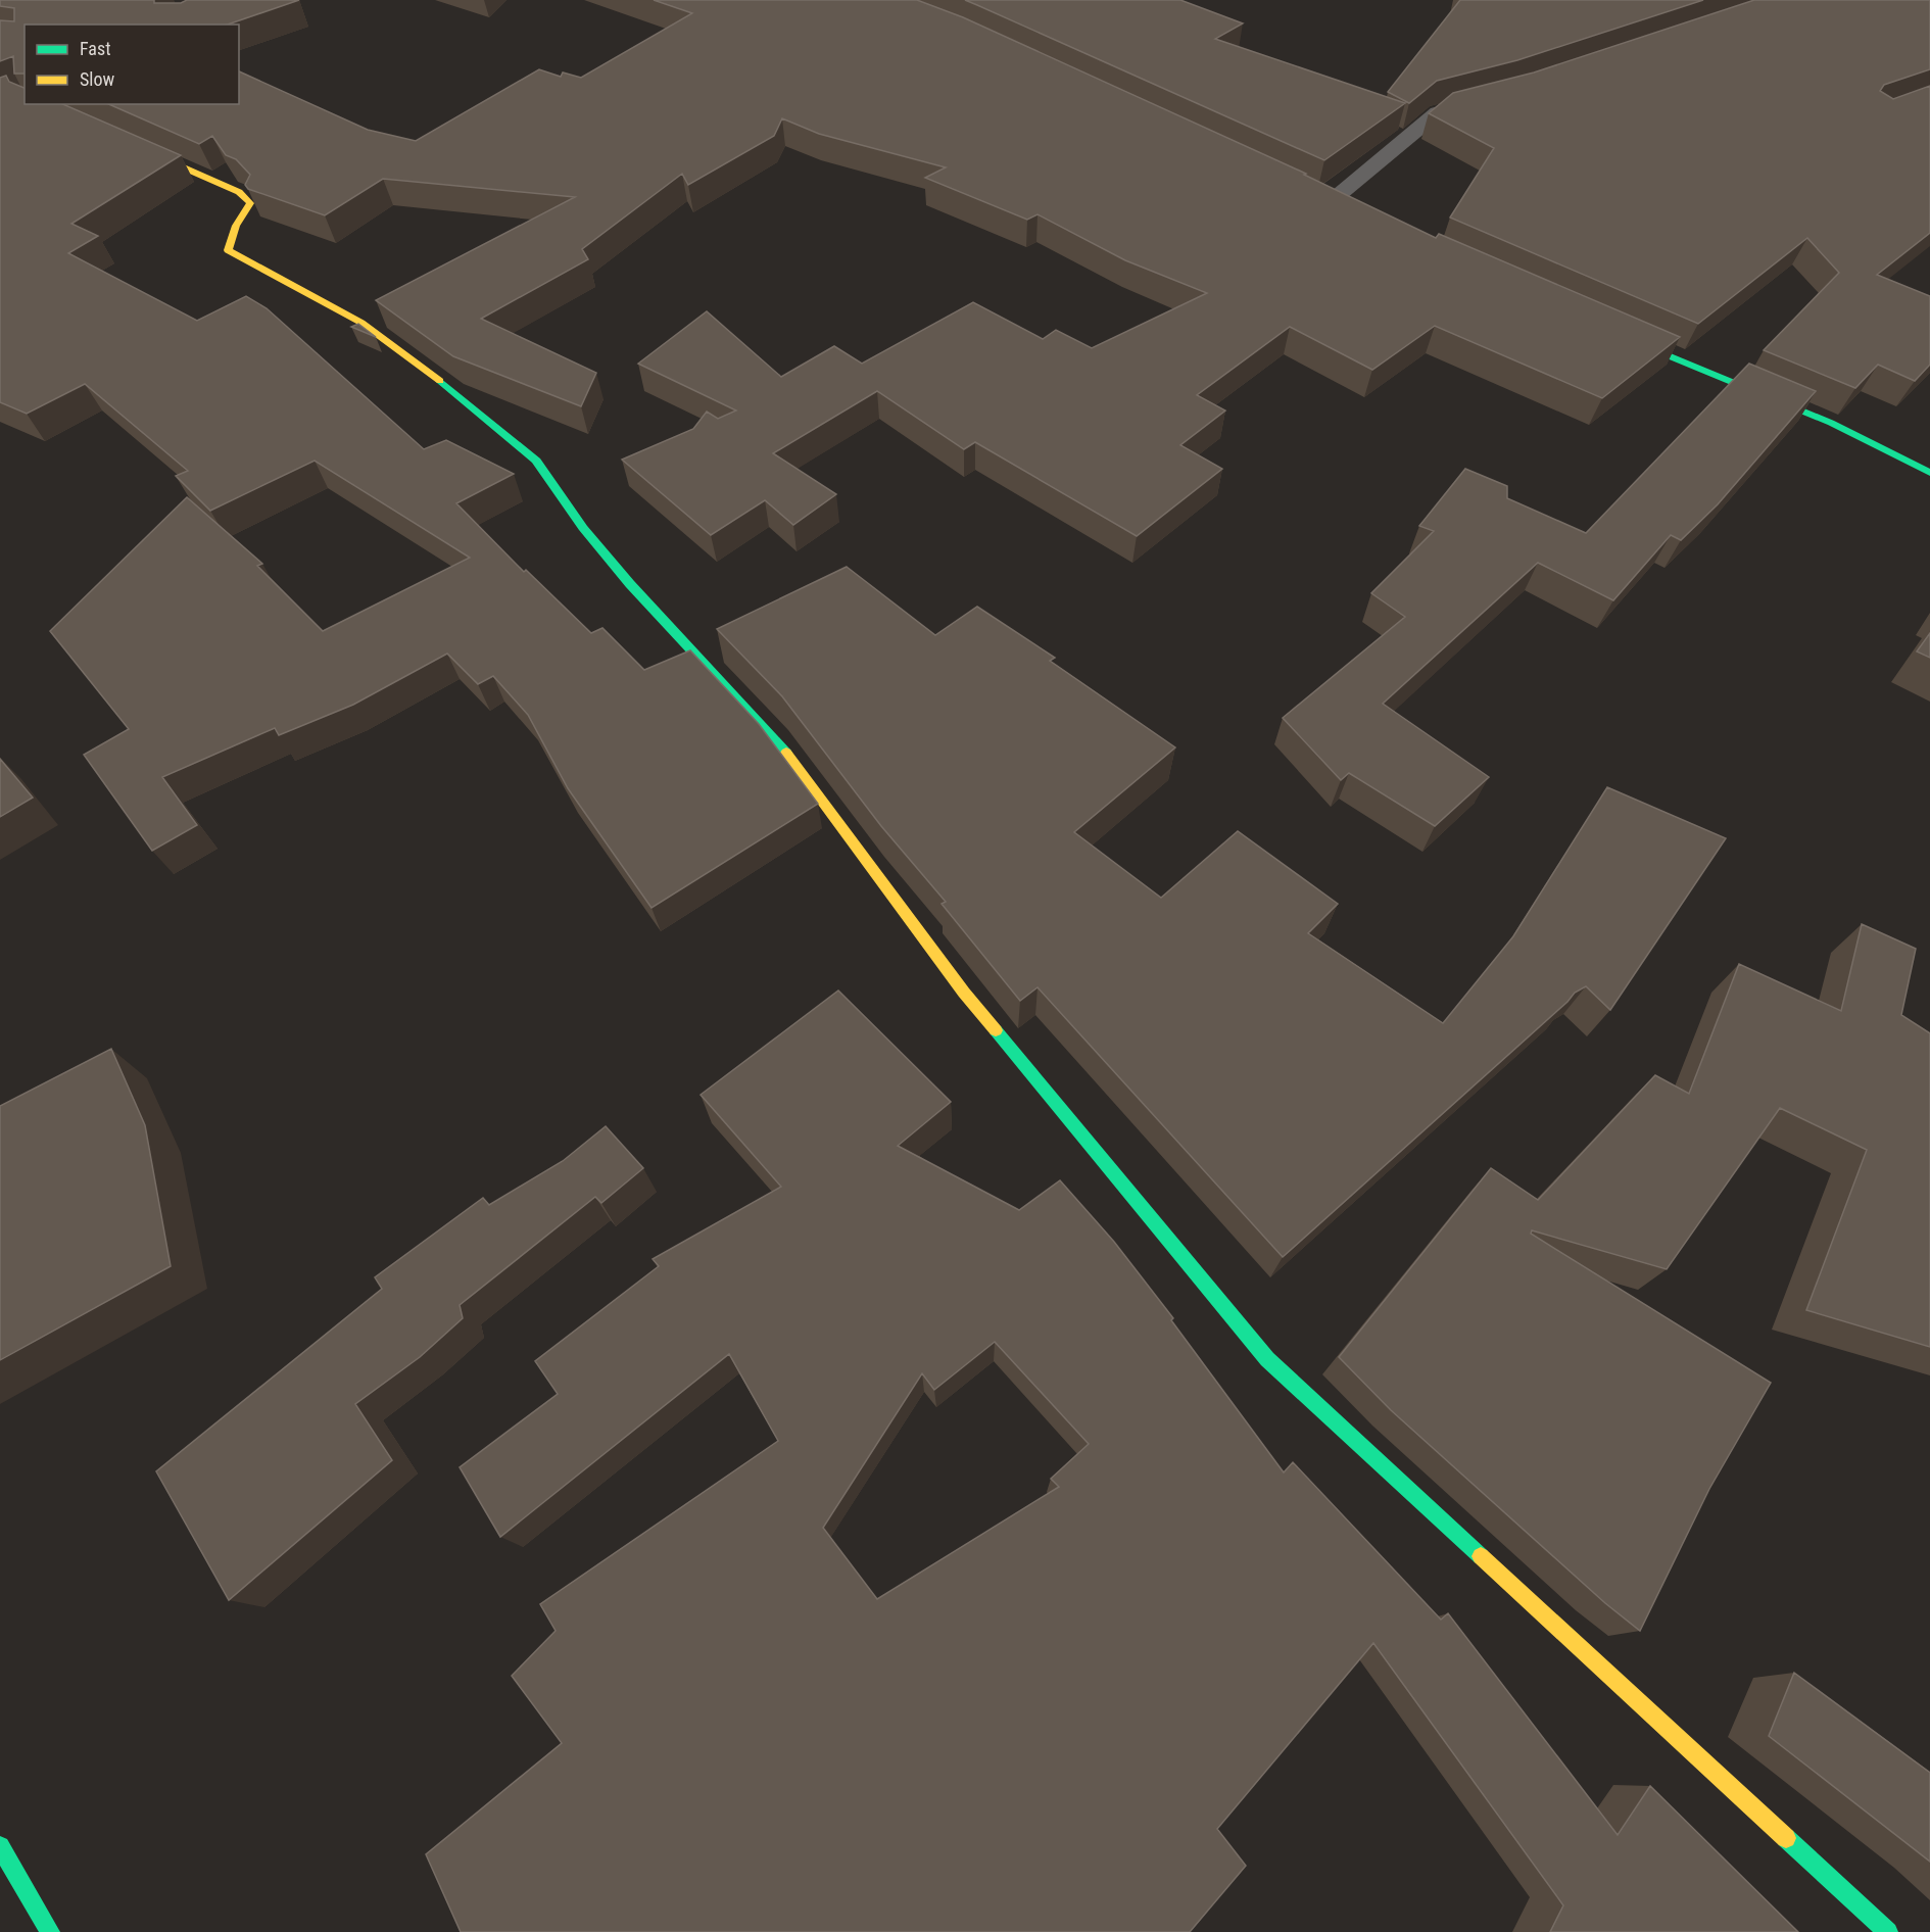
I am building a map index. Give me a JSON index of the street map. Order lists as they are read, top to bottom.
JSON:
{
  "legend": ["Fast", "Slow"]
}
